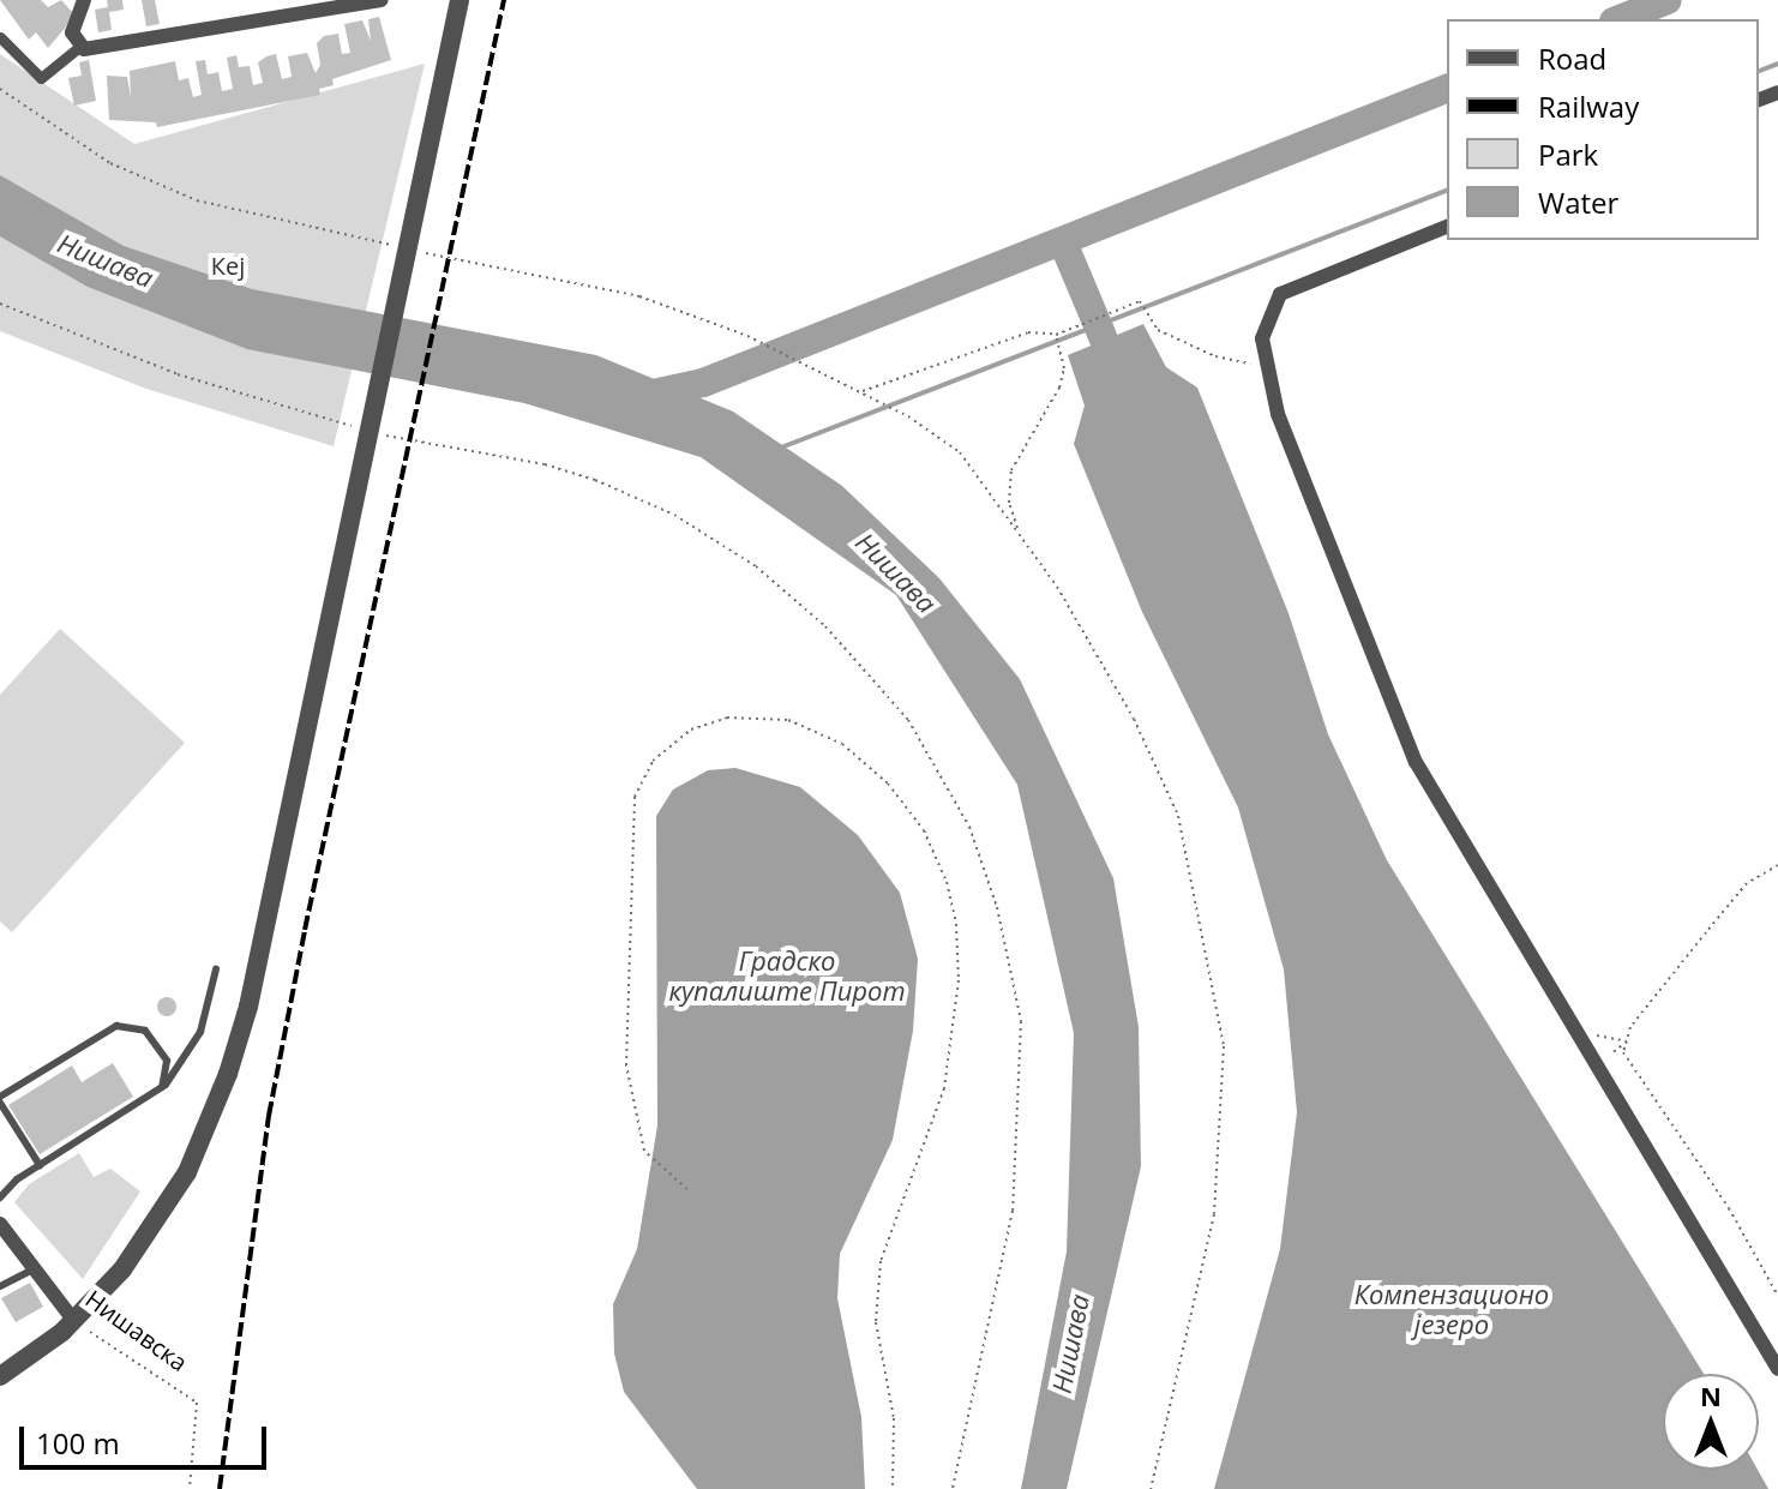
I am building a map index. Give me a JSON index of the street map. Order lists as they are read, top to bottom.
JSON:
{
  "streets": {
    "street": ["Нишавска"]
  },
  "water": ["Нишава", "Градско купалиште Пирот", "Компензационо језеро"],
  "parks": ["Кеј"],
  "legend": [
    "Road",
    "Railway",
    "Park",
    "Water"
  ],
  "scale_bar": "100 m",
  "north": "top"
}
